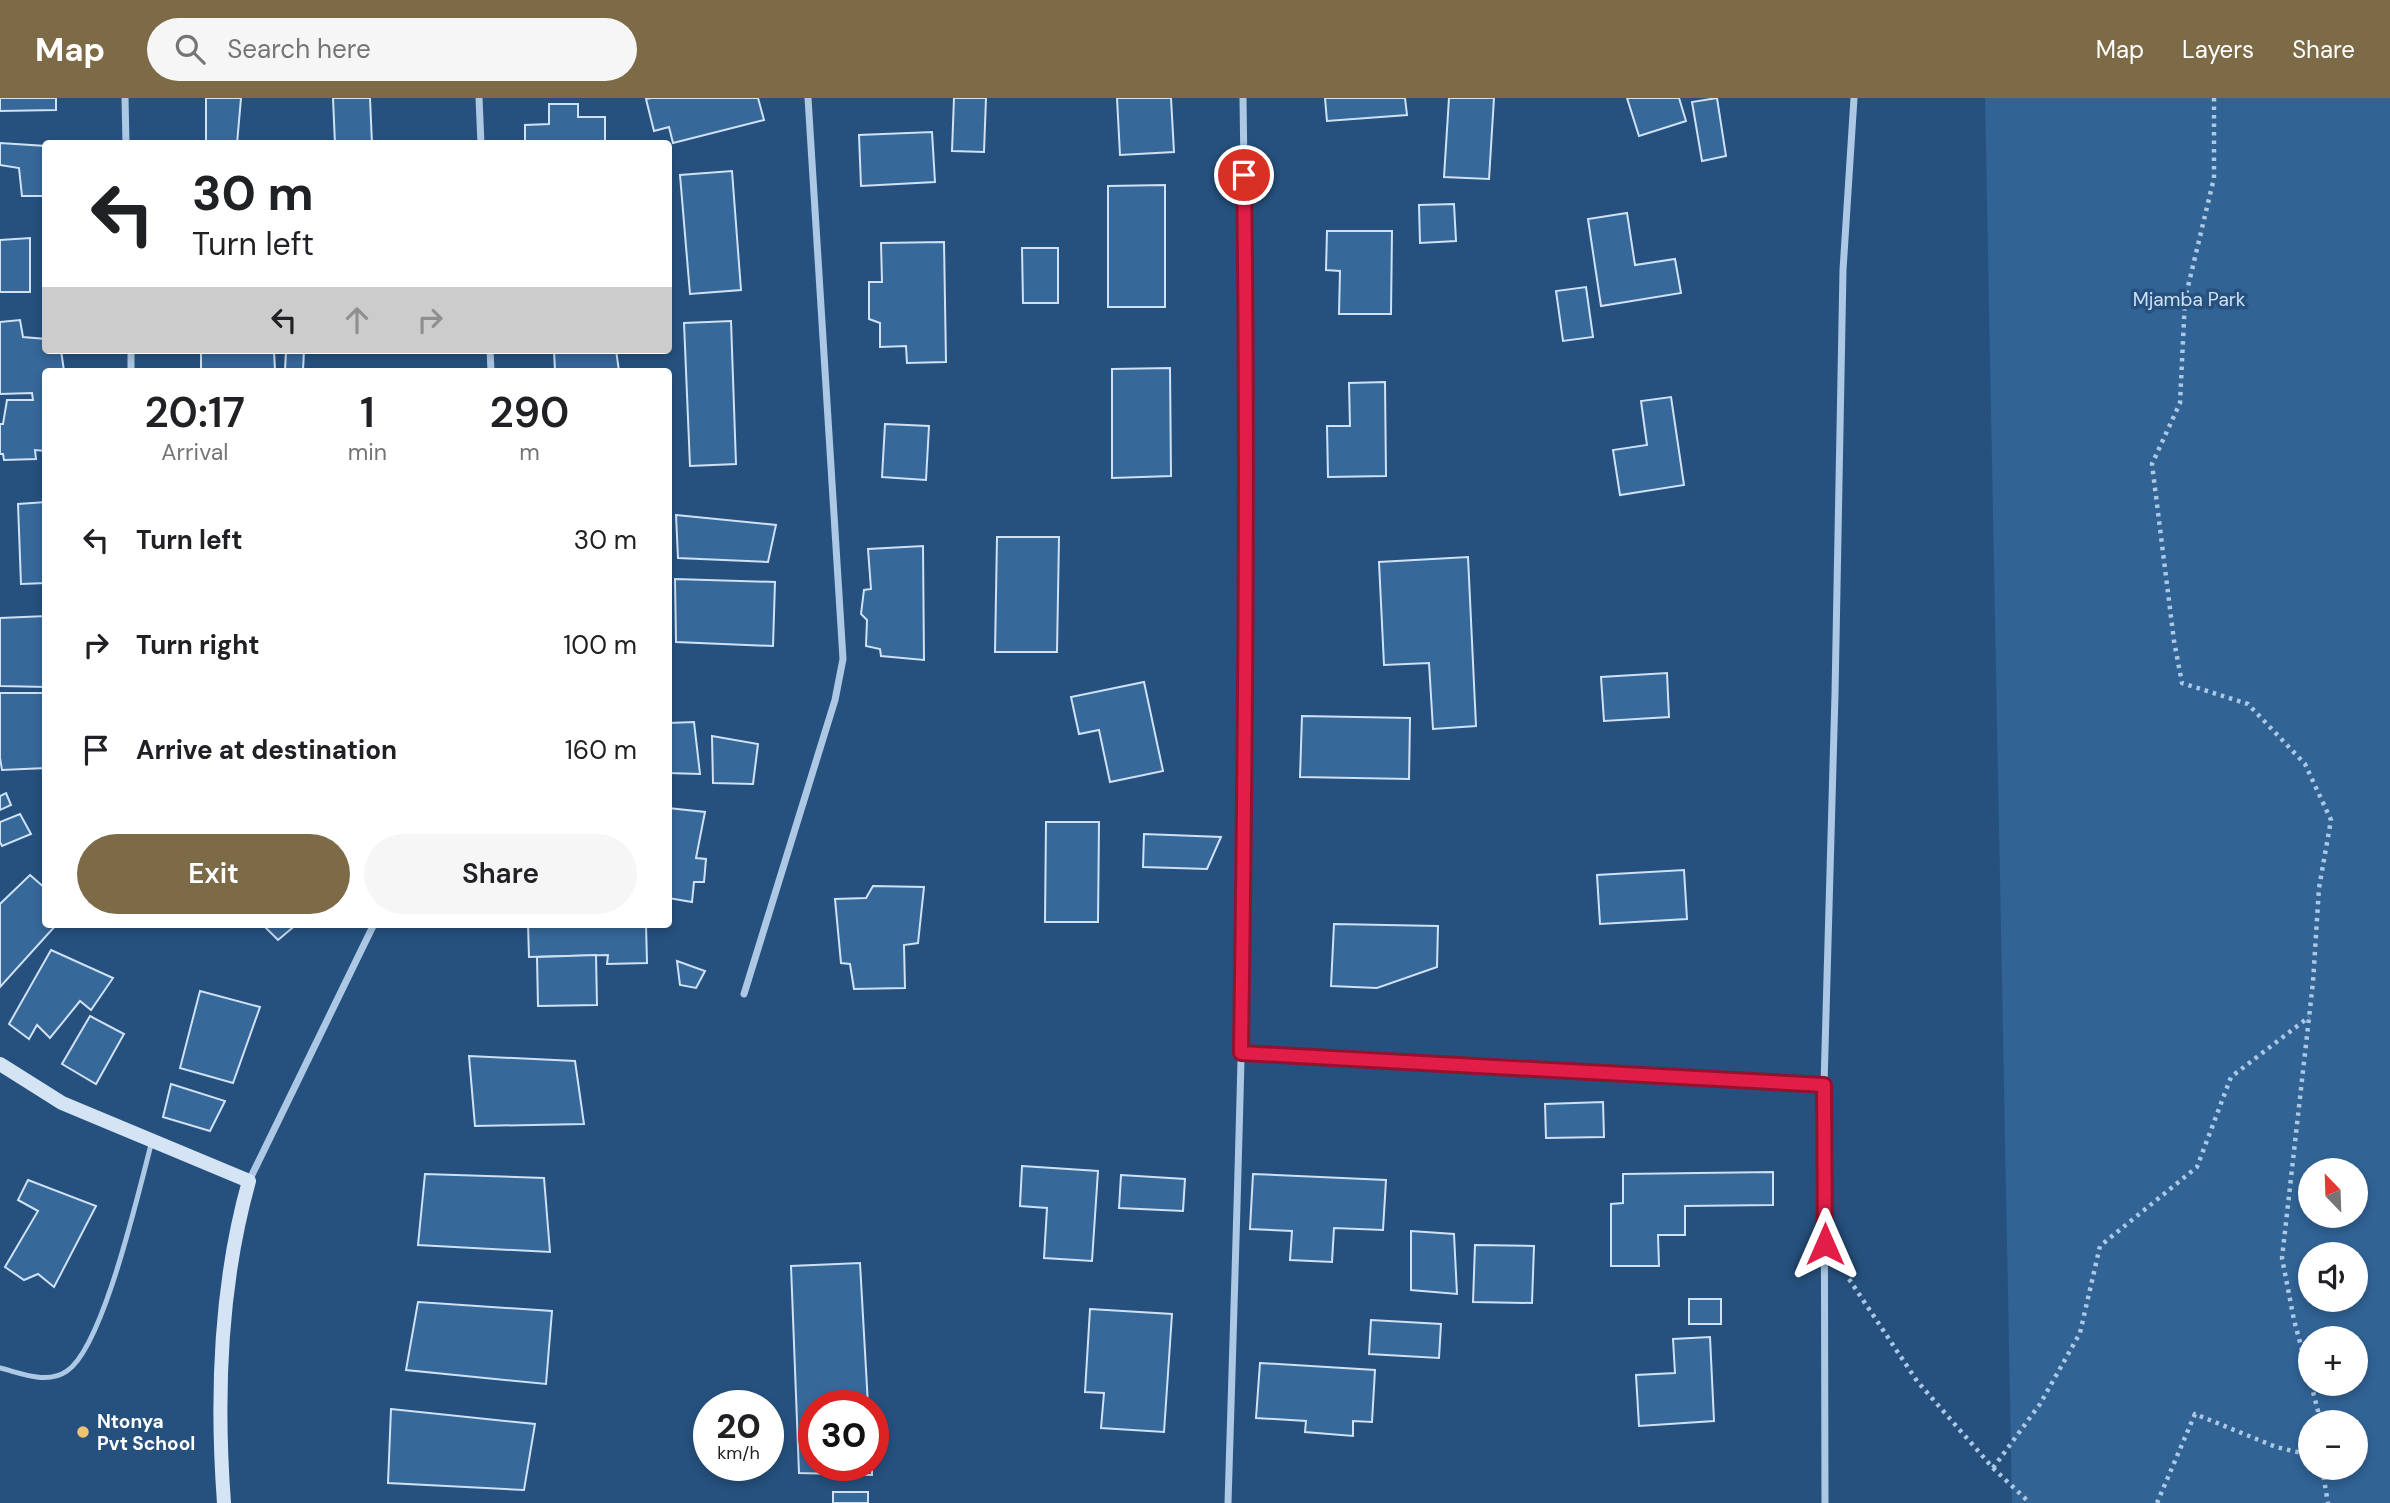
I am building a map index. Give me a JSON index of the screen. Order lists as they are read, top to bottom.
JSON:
{
  "parks": ["Mjamba Park"],
  "places": ["Ntonya Pvt School"],
  "north": "top left",
  "page": {
    "header": "Map",
    "search": "Search here",
    "nav": ["Map", "Layers", "Share"],
    "turn": ["30 m", "Turn left"],
    "eta": [
      "20:17",
      "Arrival",
      "1",
      "min",
      "290",
      "m"
    ],
    "list": [
      {
        "name": "Turn left",
        "value": "30 m"
      },
      {
        "name": "Turn right",
        "value": "100 m"
      },
      {
        "name": "Arrive at destination",
        "value": "160 m"
      }
    ],
    "buttons": ["Exit", "Share"],
    "map_buttons": ["+", "−"],
    "speed": "20 km/h",
    "limit": "30"
  }
}
